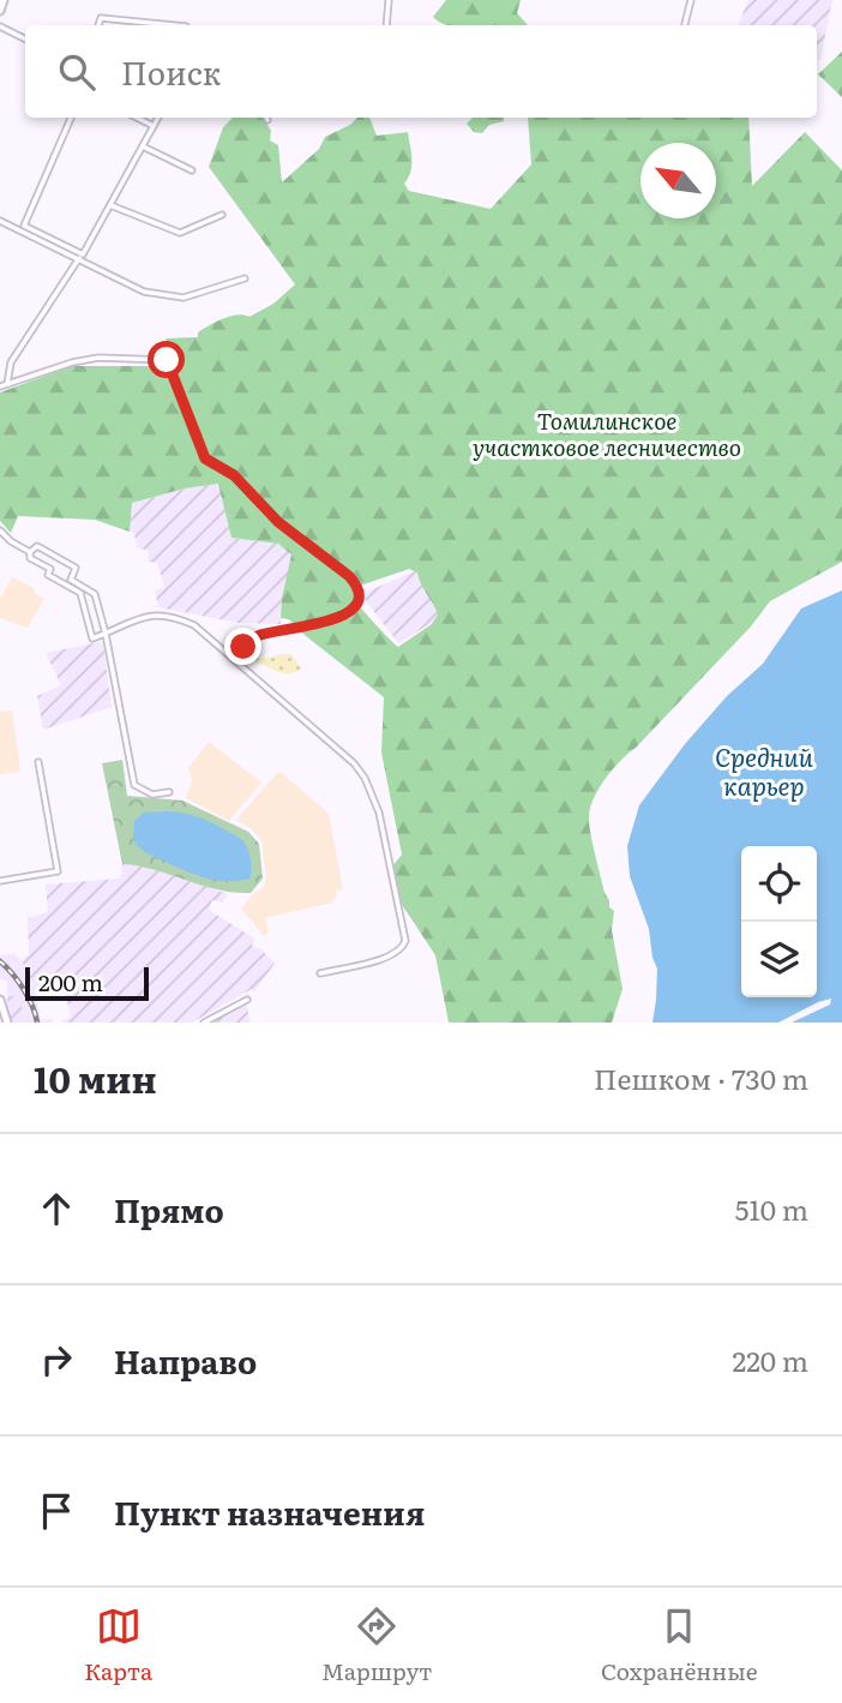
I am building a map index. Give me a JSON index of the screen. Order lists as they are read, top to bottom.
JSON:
{
  "water": ["Средний карьер"],
  "parks": ["Томилинское участковое лесничество"],
  "scale_bar": "200 m",
  "north": "top left",
  "page": {
    "search": "Поиск",
    "scale": "200 m",
    "heading": ["10 мин", "Пешком · 730 m"],
    "list": [
      ["Прямо", "510 m"],
      ["Направо", "220 m"],
      "Пункт назначения"
    ],
    "nav": ["Карта", "Маршрут", "Сохранённые"]
  }
}
